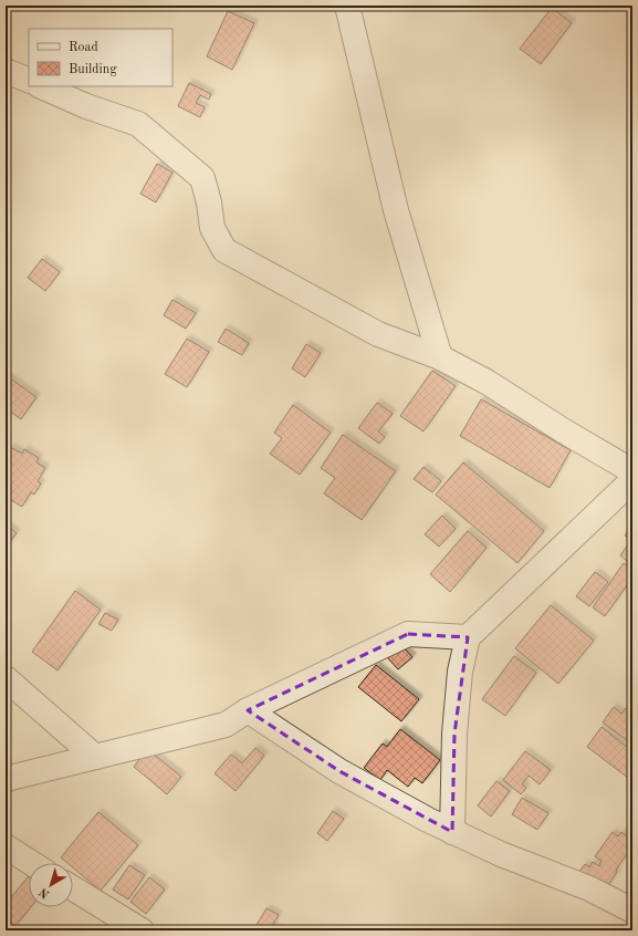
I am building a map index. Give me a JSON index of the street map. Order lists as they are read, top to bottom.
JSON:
{
  "legend": ["Road", "Building"],
  "north": "bottom left"
}
